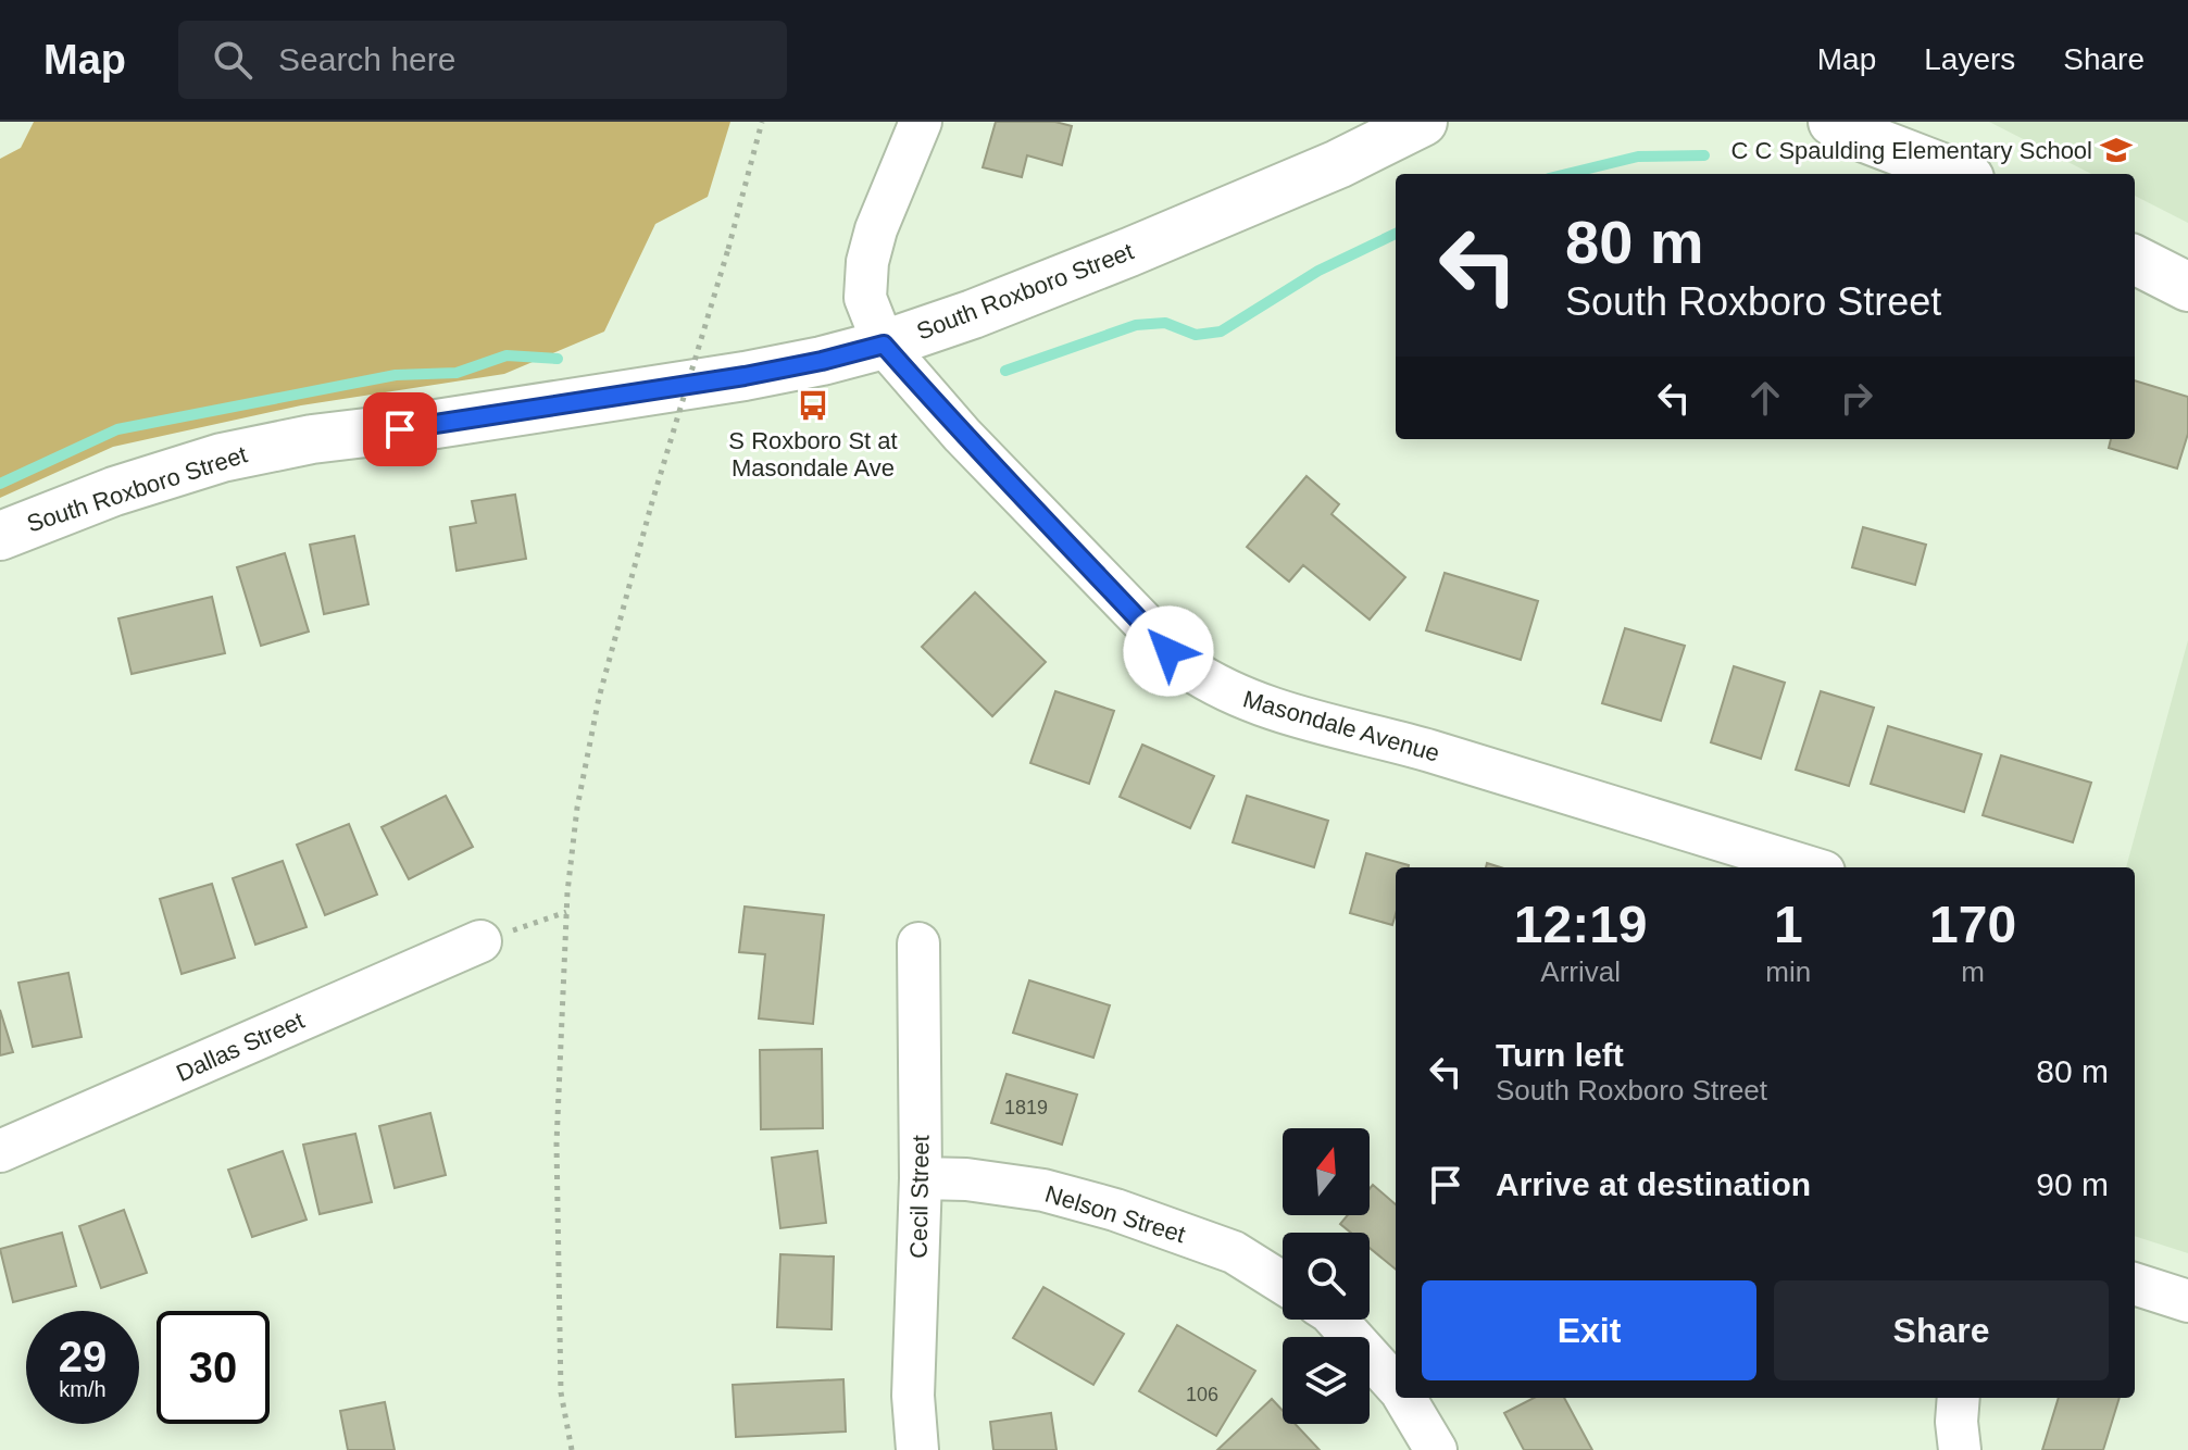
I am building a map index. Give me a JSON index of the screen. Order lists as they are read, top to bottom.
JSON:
{
  "streets": {
    "street": [
      "South Roxboro Street",
      "Masondale Avenue",
      "Dallas Street",
      "Cecil Street",
      "Nelson Street"
    ]
  },
  "crossings": [
    ["South Roxboro Street", "Masondale Avenue"],
    ["Cecil Street", "Nelson Street"]
  ],
  "places": {
    "school or university": ["C C Spaulding Elementary School"],
    "bus stop": ["S Roxboro St at Masondale Ave"]
  },
  "house_numbers": ["1819", "106"],
  "north": "top",
  "page": {
    "header": "Map",
    "search": "Search here",
    "nav": ["Map", "Layers", "Share"],
    "turn": ["80 m", "South Roxboro Street"],
    "eta": [
      "12:19",
      "Arrival",
      "1",
      "min",
      "170",
      "m"
    ],
    "list": [
      {
        "name": "Turn left",
        "note": "South Roxboro Street",
        "value": "80 m"
      },
      {
        "name": "Arrive at destination",
        "value": "90 m"
      }
    ],
    "buttons": ["Exit", "Share"],
    "speed": "29 km/h",
    "limit": "30"
  }
}
